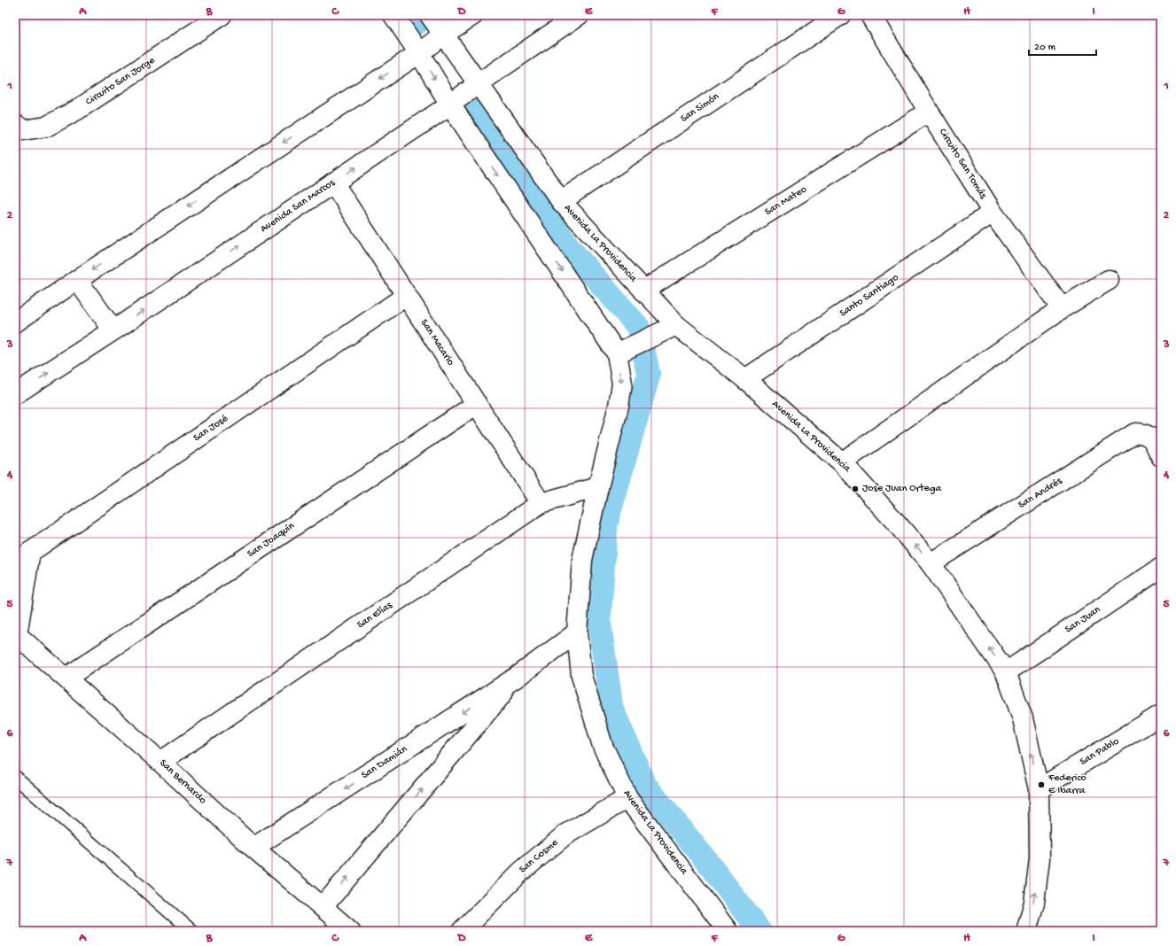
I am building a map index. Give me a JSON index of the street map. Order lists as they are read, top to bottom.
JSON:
{
  "streets": {
    "street": [
      "Circuito San Jorge",
      "San Simón",
      "Circuito San Tomás",
      "San Mateo",
      "Avenida San Marcos",
      "Avenida La Providencia",
      "Santo Santiago",
      "San Macario",
      "San José",
      "San Andrés",
      "San Joaquín",
      "San Elías",
      "San Juan",
      "San Pablo",
      "San Damián",
      "San Bernardo",
      "San Cosme"
    ]
  },
  "crossings": [
    ["San Simón", "Avenida La Providencia"],
    ["Circuito San Tomás", "San Mateo"],
    ["Circuito San Tomás", "Santo Santiago"],
    ["San Mateo", "Avenida La Providencia"],
    ["Avenida San Marcos", "Avenida La Providencia"],
    ["Avenida San Marcos", "San Macario"],
    ["Avenida La Providencia", "Santo Santiago"],
    ["Avenida La Providencia", "San Andrés"],
    ["Avenida La Providencia", "San Elías"],
    ["Avenida La Providencia", "San Juan"],
    ["Avenida La Providencia", "San Pablo"],
    ["Avenida La Providencia", "San Damián"],
    ["Avenida La Providencia", "San Cosme"],
    ["San Macario", "San José"],
    ["San Macario", "San Joaquín"],
    ["San Macario", "San Elías"],
    ["San Joaquín", "San Bernardo"],
    ["San Elías", "San Bernardo"],
    ["San Damián", "San Bernardo"]
  ],
  "places": ["Jose Juan Ortega", "Federico E Ibarra"],
  "scale_bar": "20 m",
  "grid": {
    "columns": [
      "A",
      "B",
      "C",
      "D",
      "E",
      "F",
      "G",
      "H",
      "I"
    ],
    "rows": [
      "1",
      "2",
      "3",
      "4",
      "5",
      "6",
      "7"
    ]
  }
}
